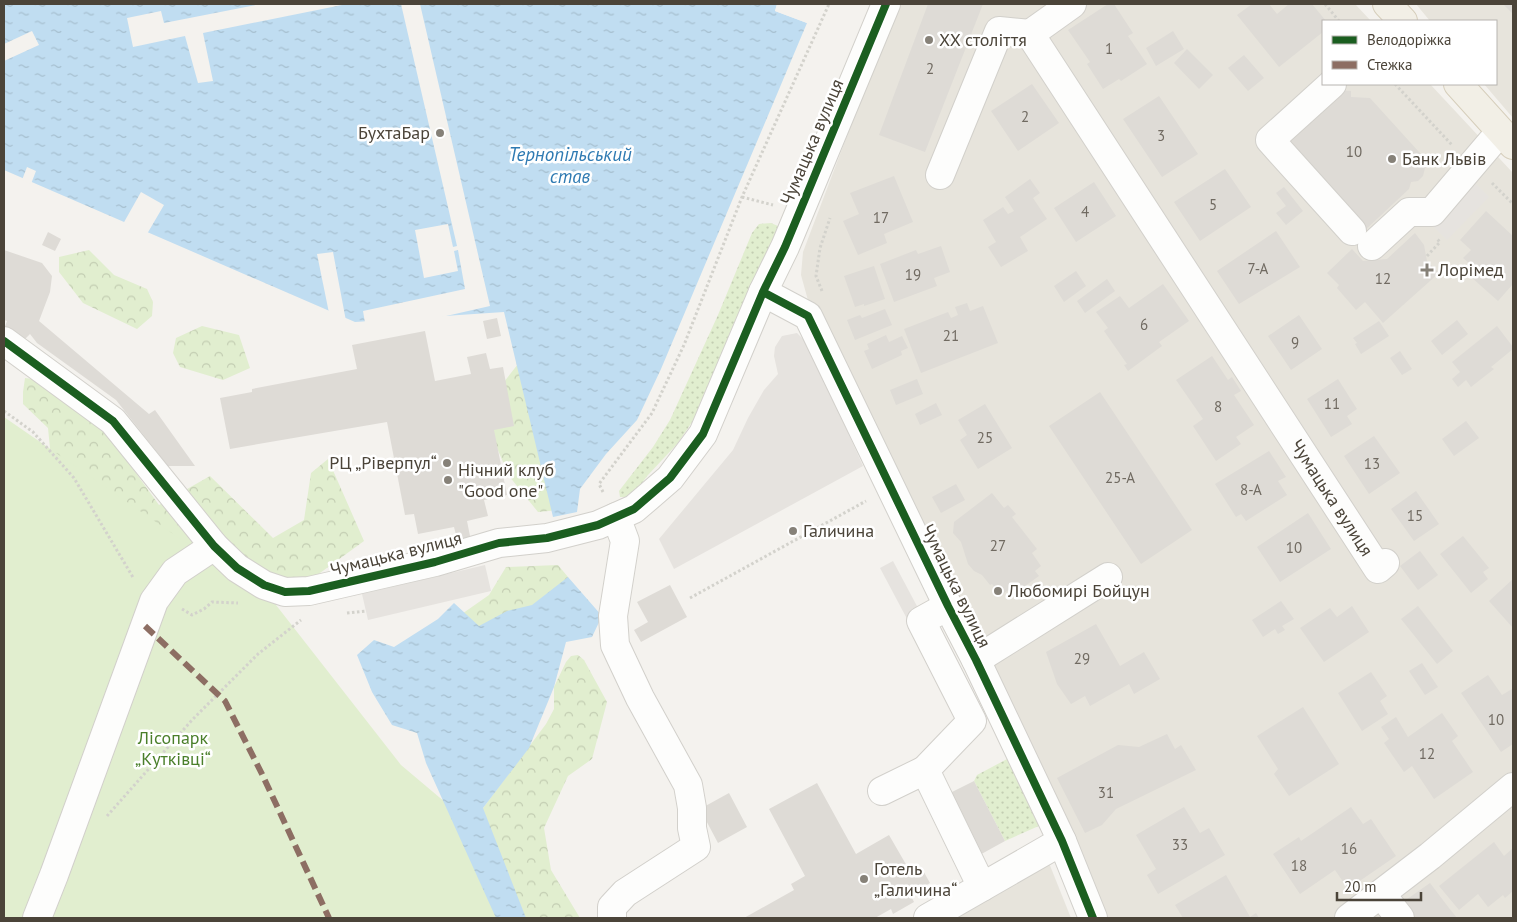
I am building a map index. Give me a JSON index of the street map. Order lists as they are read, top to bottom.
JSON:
{
  "streets": {
    "street": ["Чумацька вулиця"]
  },
  "water": ["Тернопільський став"],
  "parks": ["Лісопарк „Кутківці“"],
  "places": {
    "other": [
      "ХХ століття",
      "БухтаБар",
      "Банк Львів",
      "РЦ „Ріверпул“",
      "Нічний клуб \"Good one\"",
      "Галичина",
      "Любомирі Бойцун",
      "Готель „Галичина“"
    ],
    "health": ["Лорімед"]
  },
  "house_numbers": [
    "1",
    "2",
    "2",
    "3",
    "10",
    "5",
    "4",
    "17",
    "7-А",
    "19",
    "12",
    "6",
    "21",
    "9",
    "11",
    "8",
    "25",
    "13",
    "25-А",
    "8-А",
    "15",
    "27",
    "10",
    "29",
    "10",
    "12",
    "31",
    "33",
    "16",
    "18"
  ],
  "legend": ["Велодоріжка", "Стежка"],
  "scale_bar": "20 m"
}
